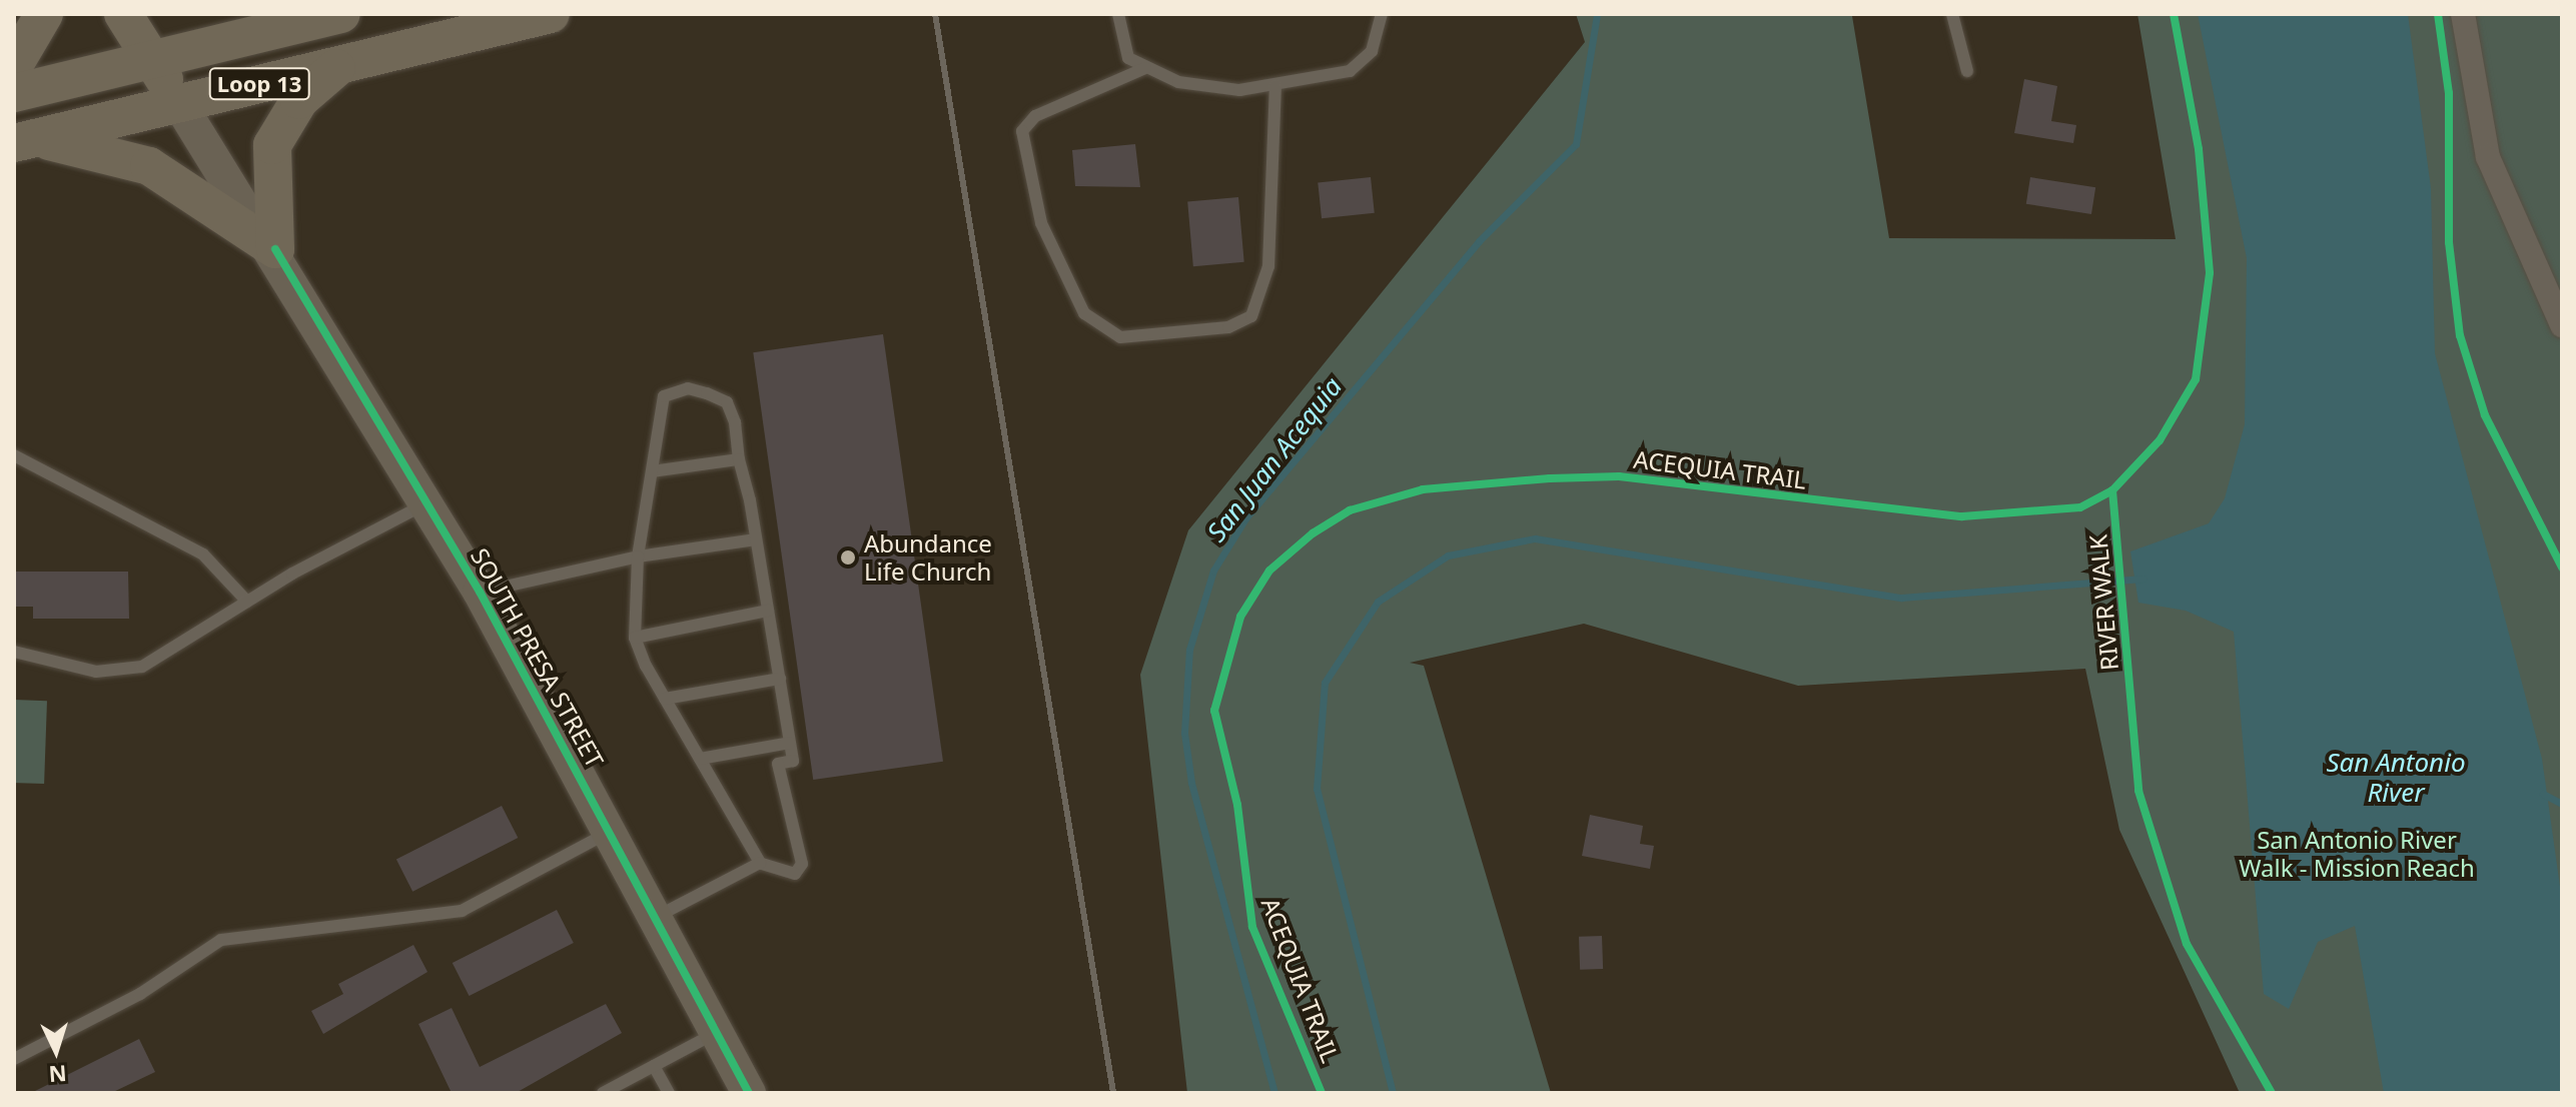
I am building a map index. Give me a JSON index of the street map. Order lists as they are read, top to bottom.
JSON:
{
  "streets": {
    "main road": ["Loop 13", "SOUTH PRESA STREET"],
    "cycle path": ["ACEQUIA TRAIL", "RIVER WALK"]
  },
  "crossings": [
    ["Loop 13", "SOUTH PRESA STREET"]
  ],
  "water": ["San Juan Acequia", "San Antonio River"],
  "parks": ["San Antonio River Walk - Mission Reach"],
  "places": ["Abundance Life Church"],
  "north": "bottom"
}
